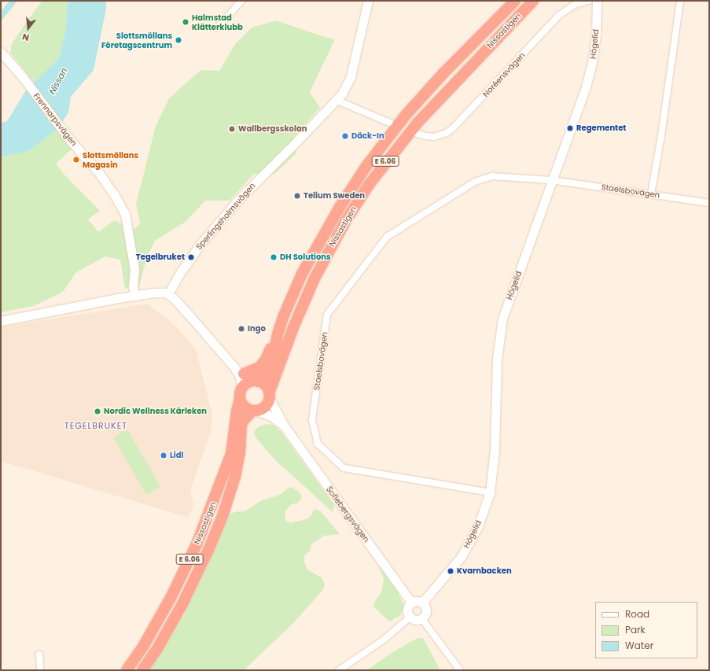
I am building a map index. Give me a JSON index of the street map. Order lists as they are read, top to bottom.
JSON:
{
  "streets": {
    "highway": ["Nissastigen", "E 6.06"],
    "street": [
      "Högelid",
      "Noréensvägen",
      "Frennarpsvägen",
      "Staelsbovägen",
      "Sperlingsholmsvägen",
      "Sofiebergsvägen"
    ]
  },
  "crossings": [
    ["Nissastigen", "E 6.06"],
    ["Nissastigen", "Sofiebergsvägen"],
    ["Högelid", "Staelsbovägen"],
    ["Högelid", "Sofiebergsvägen"],
    ["E 6.06", "Sofiebergsvägen"]
  ],
  "districts": ["TEGELBRUKET"],
  "water": ["Nissan"],
  "places": [
    "Halmstad Klätterklubb",
    "Slottsmöllans Företagscentrum",
    "Regementet",
    "Wallbergsskolan",
    "Däck-In",
    "Slottsmöllans Magasin",
    "Telium Sweden",
    "Tegelbruket",
    "DH Solutions",
    "Ingo",
    "Nordic Wellness Kärleken",
    "Lidl",
    "Kvarnbacken"
  ],
  "legend": ["Road", "Park", "Water"],
  "north": "bottom"
}
